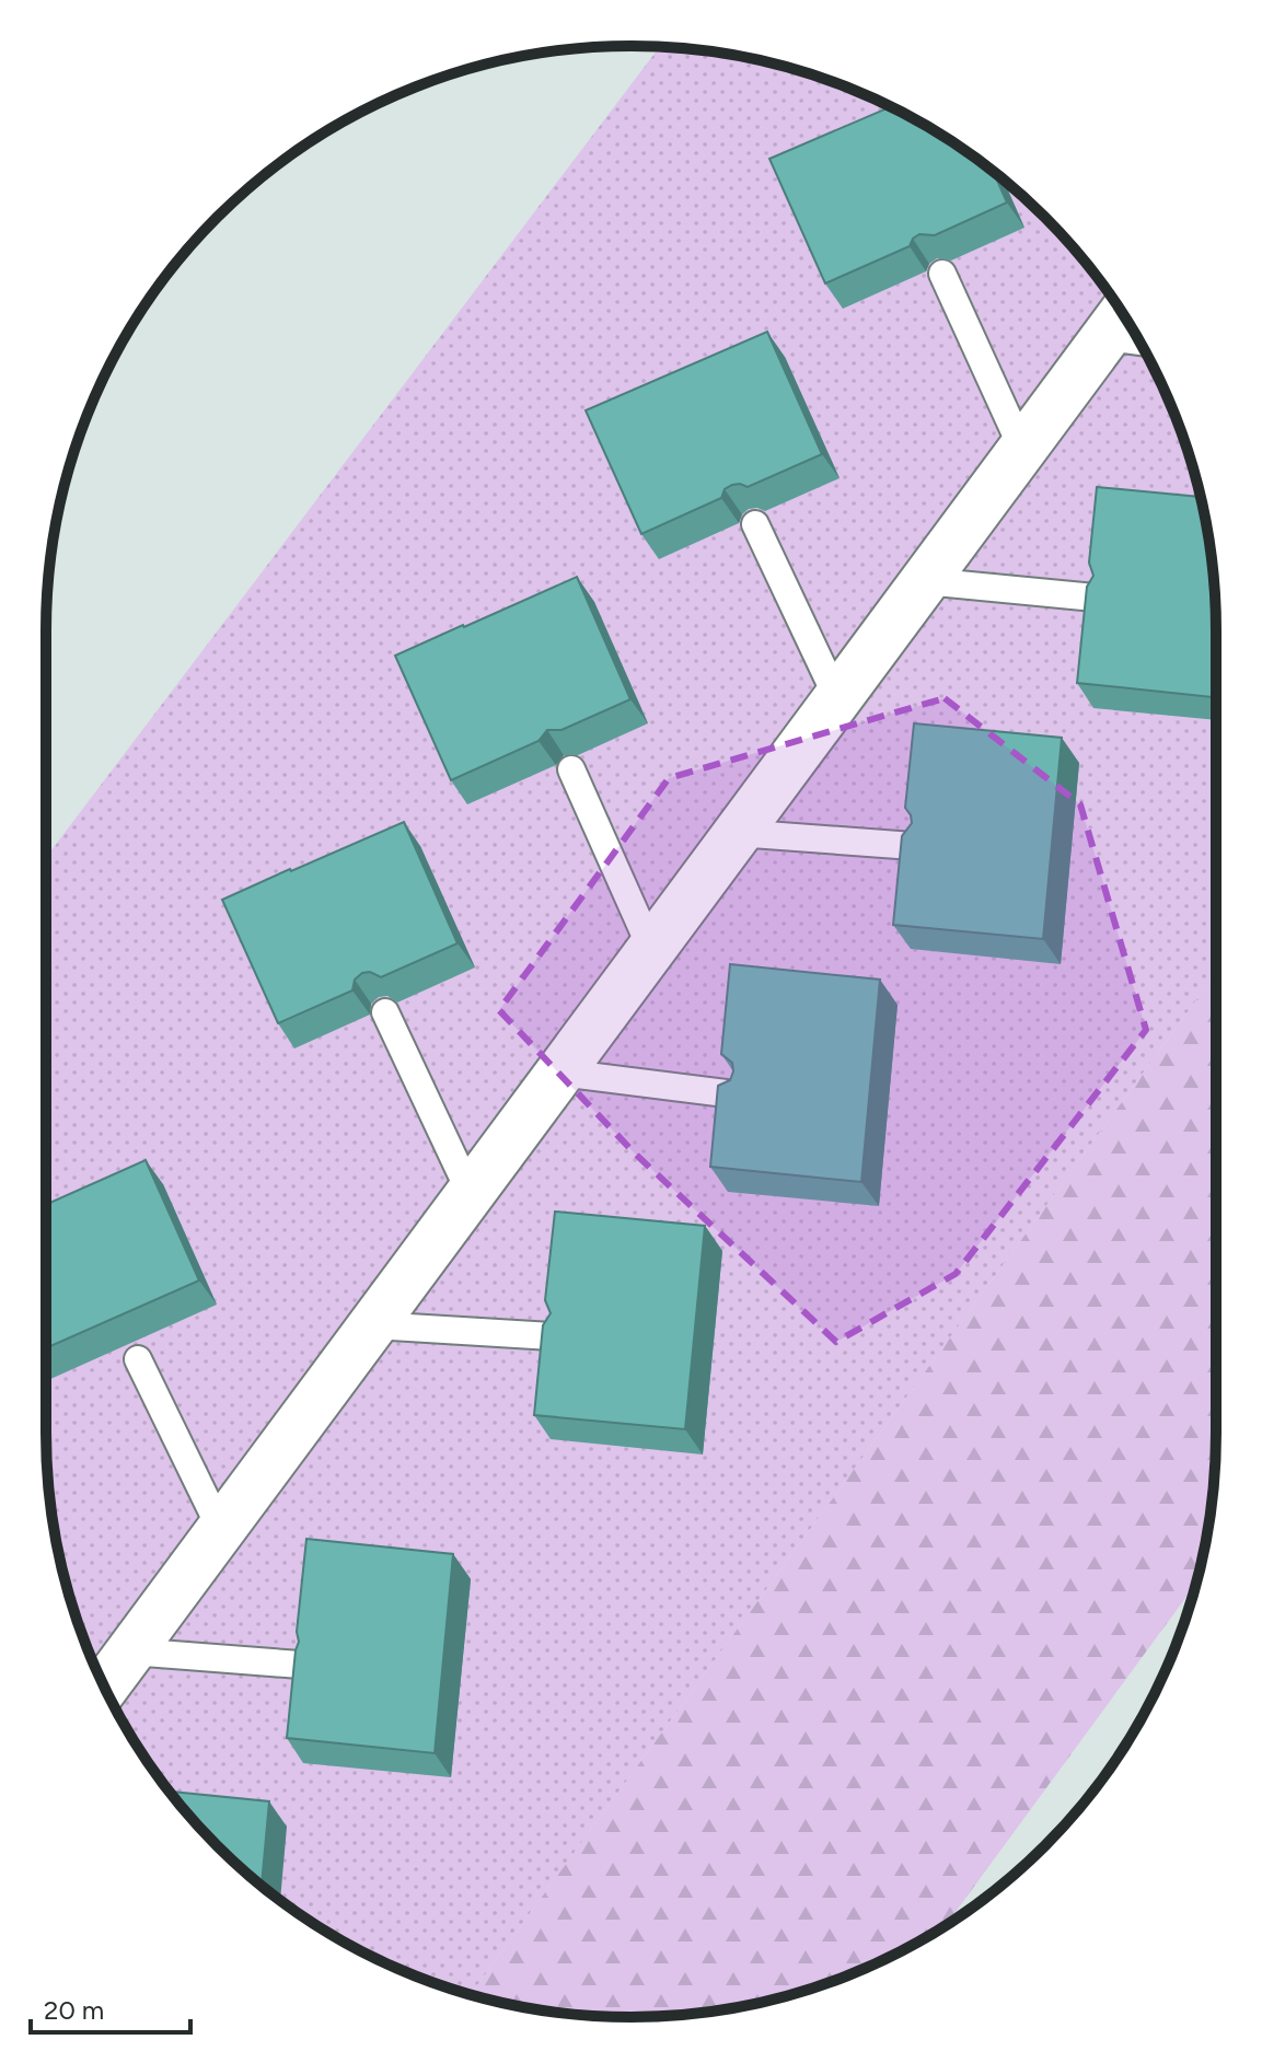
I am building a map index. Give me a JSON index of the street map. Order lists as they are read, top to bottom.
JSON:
{
  "scale_bar": "20 m"
}
